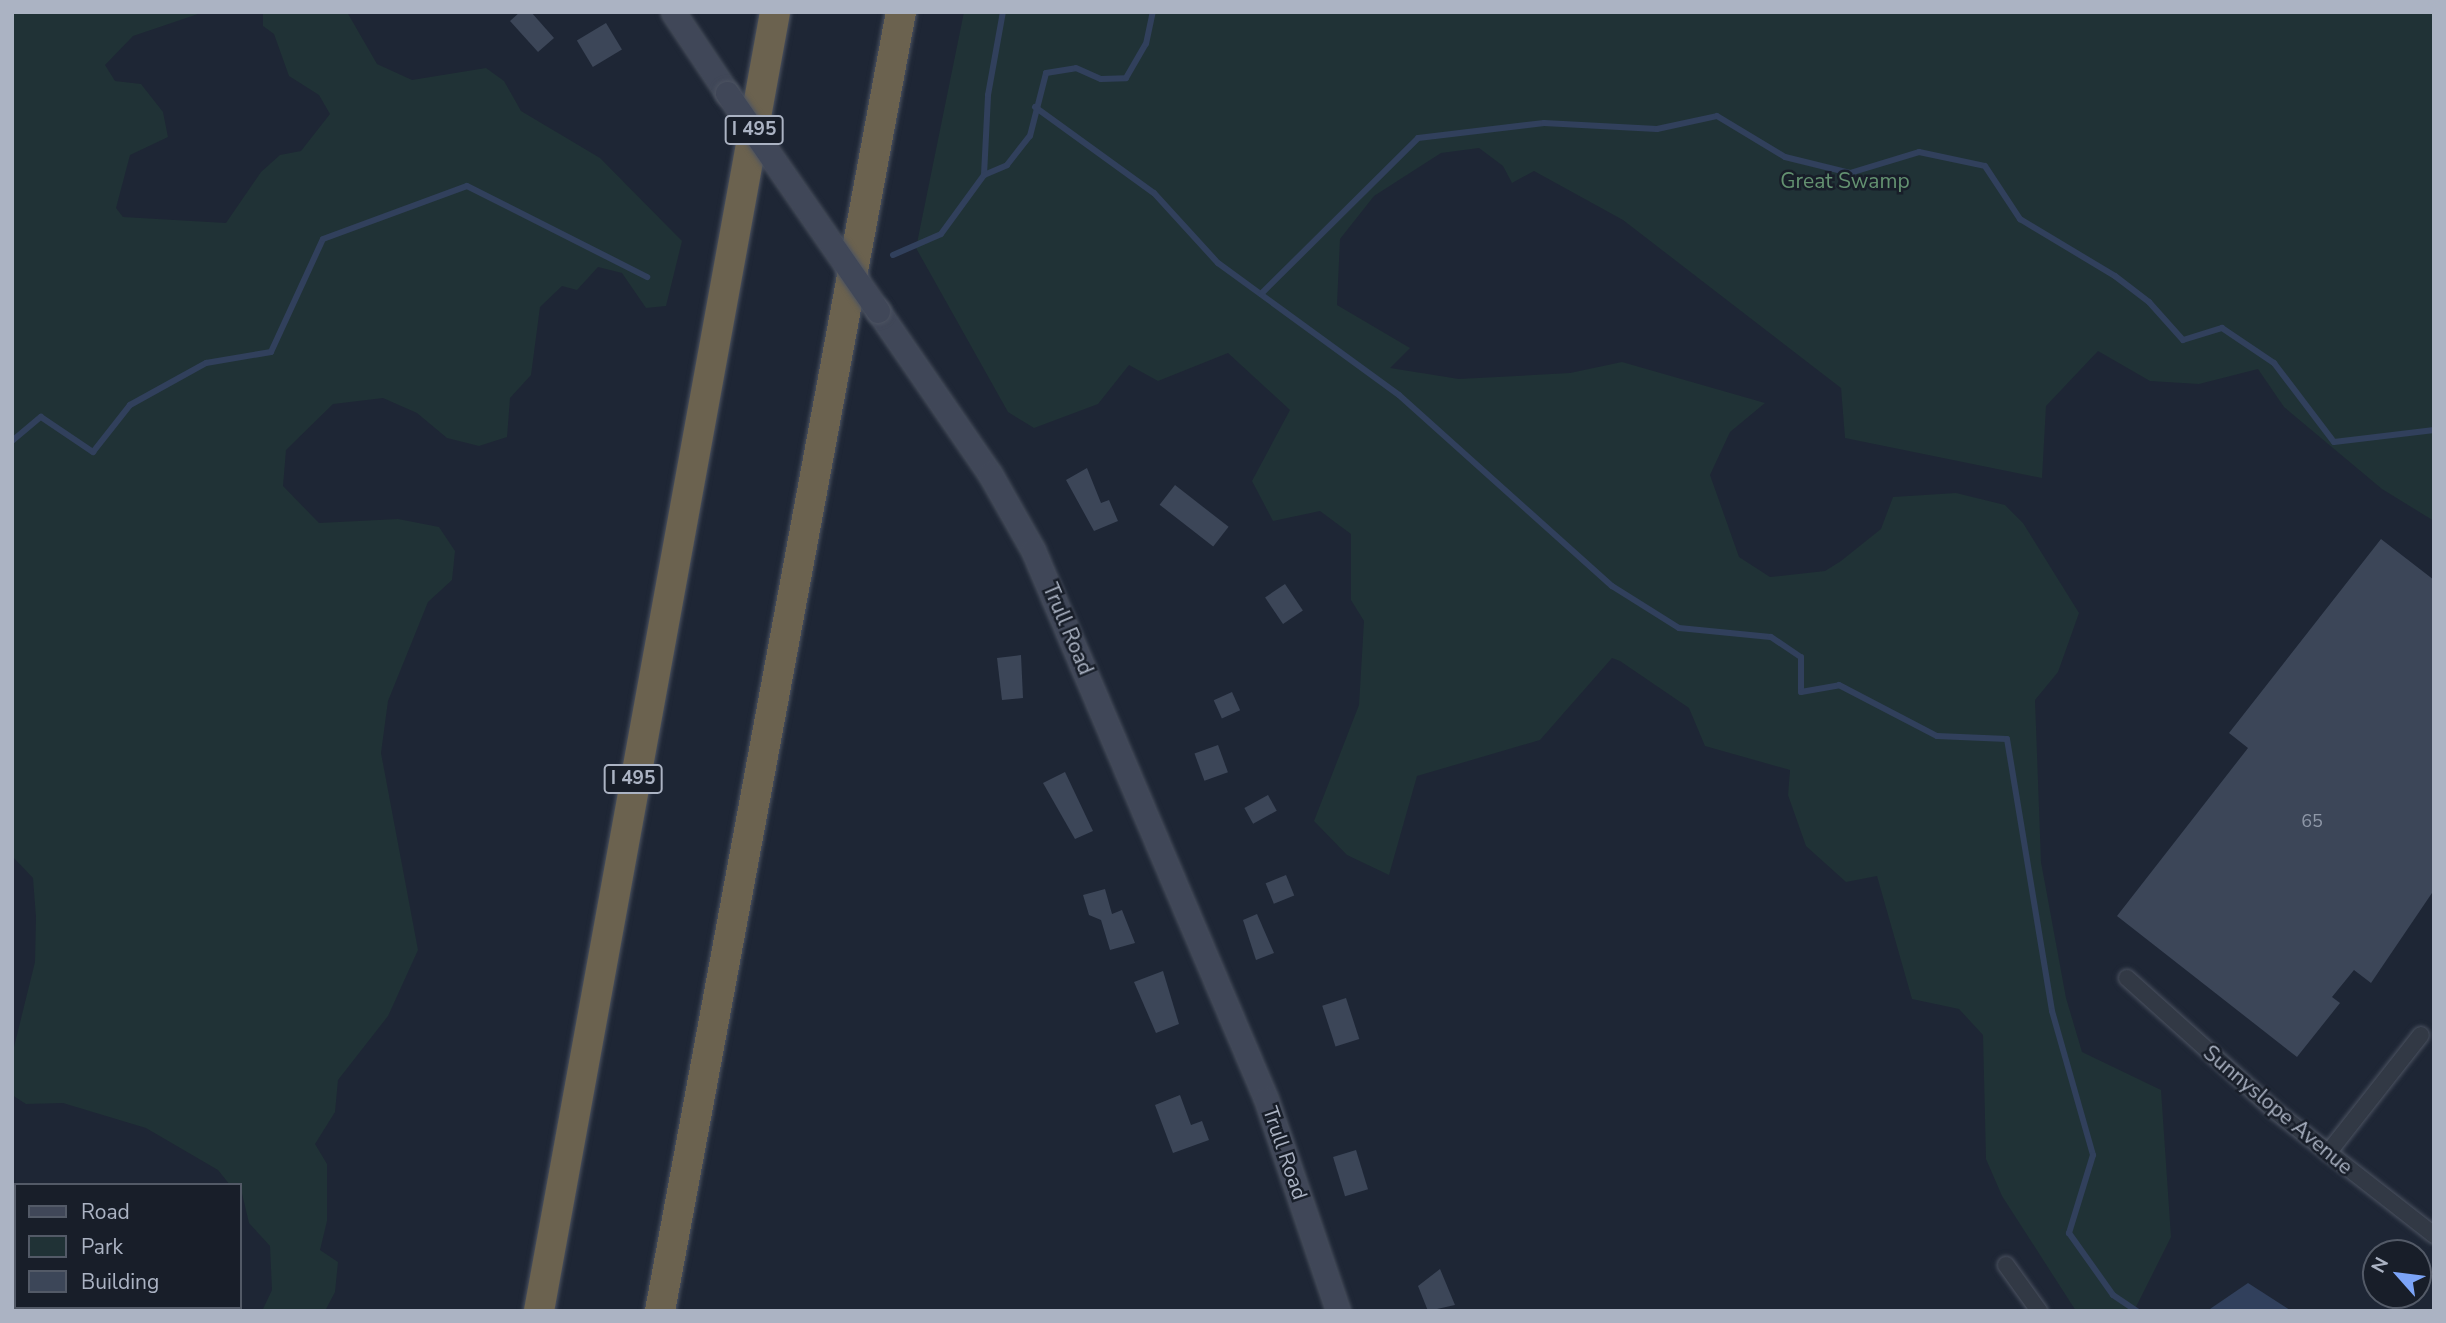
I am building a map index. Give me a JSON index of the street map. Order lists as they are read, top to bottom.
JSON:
{
  "streets": {
    "highway": ["I 495"],
    "street": ["Trull Road", "Sunnyslope Avenue"]
  },
  "parks": ["Great Swamp"],
  "house_numbers": ["65"],
  "legend": ["Road", "Park", "Building"],
  "north": "top left"
}
